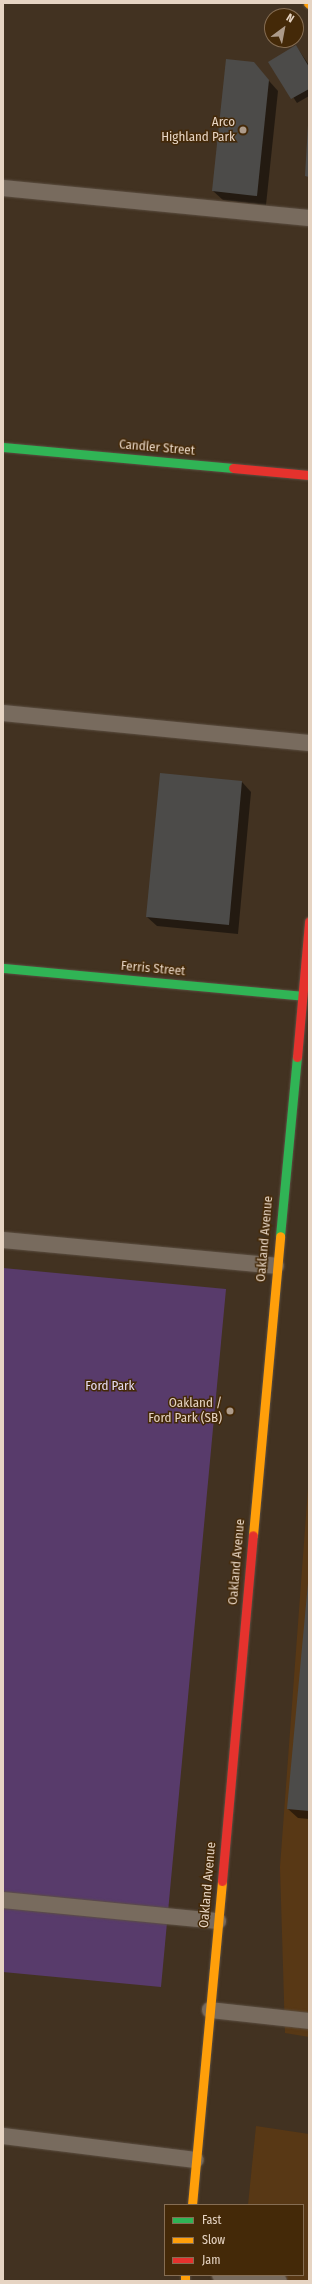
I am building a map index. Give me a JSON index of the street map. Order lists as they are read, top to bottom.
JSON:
{
  "streets": {
    "street": ["Candler Street", "Ferris Street", "Oakland Avenue"]
  },
  "crossings": [
    ["Ferris Street", "Oakland Avenue"]
  ],
  "parks": ["Ford Park"],
  "places": ["Arco Highland Park", "Oakland / Ford Park (SB)"],
  "legend": ["Fast", "Slow", "Jam"],
  "north": "top right"
}
